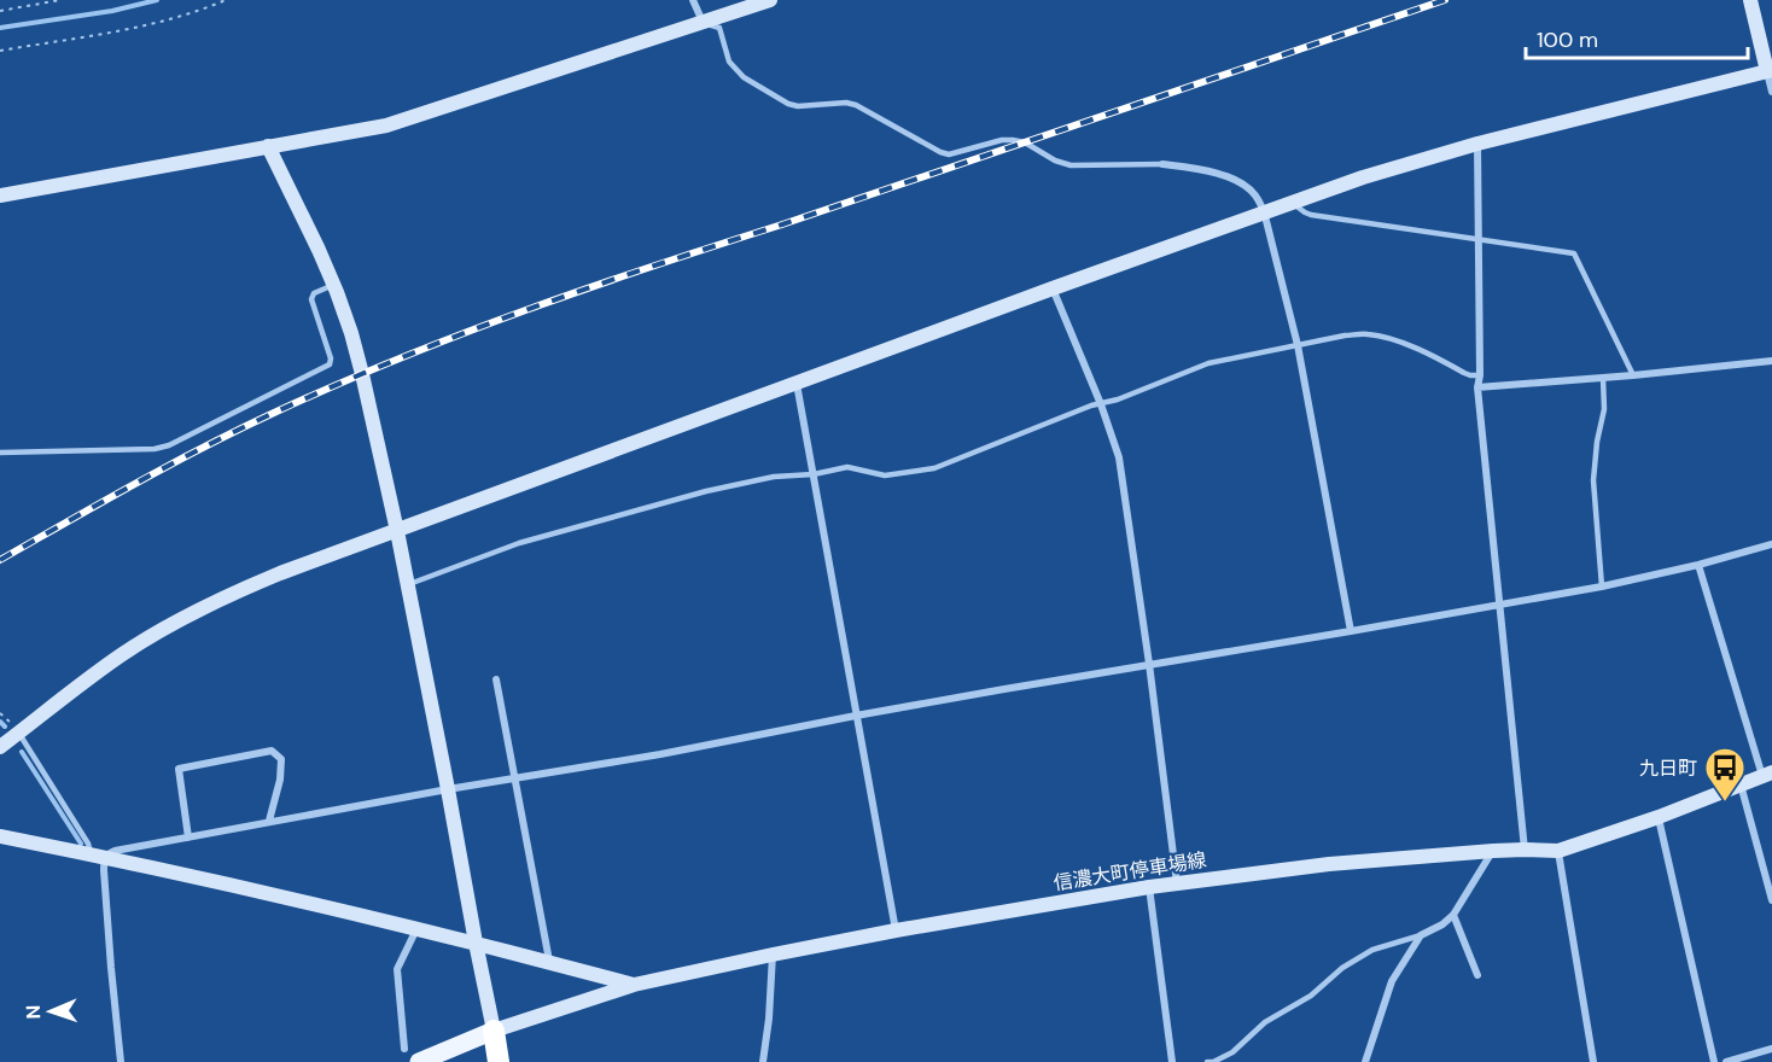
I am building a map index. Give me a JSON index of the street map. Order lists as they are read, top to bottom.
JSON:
{
  "streets": {
    "street": ["信濃大町停車場線"]
  },
  "places": {
    "bus stop": ["九日町"]
  },
  "scale_bar": "100 m",
  "north": "left"
}
